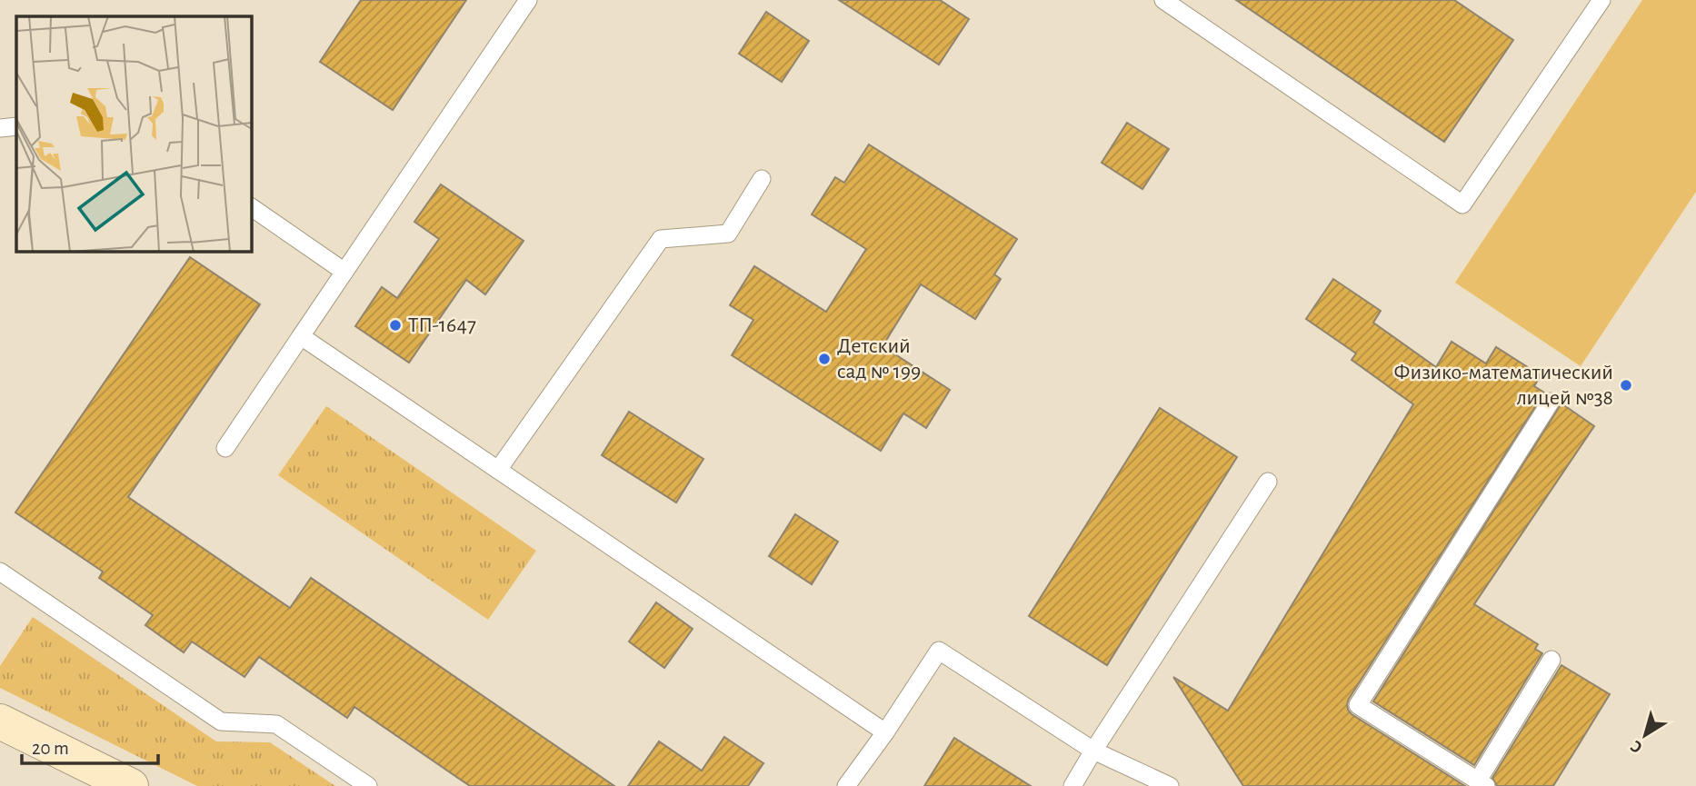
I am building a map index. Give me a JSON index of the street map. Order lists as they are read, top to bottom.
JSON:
{
  "places": ["ТП-1647", "Детский сад № 199", "Физико-математический лицей №38"],
  "scale_bar": "20 m",
  "north": "bottom left"
}
